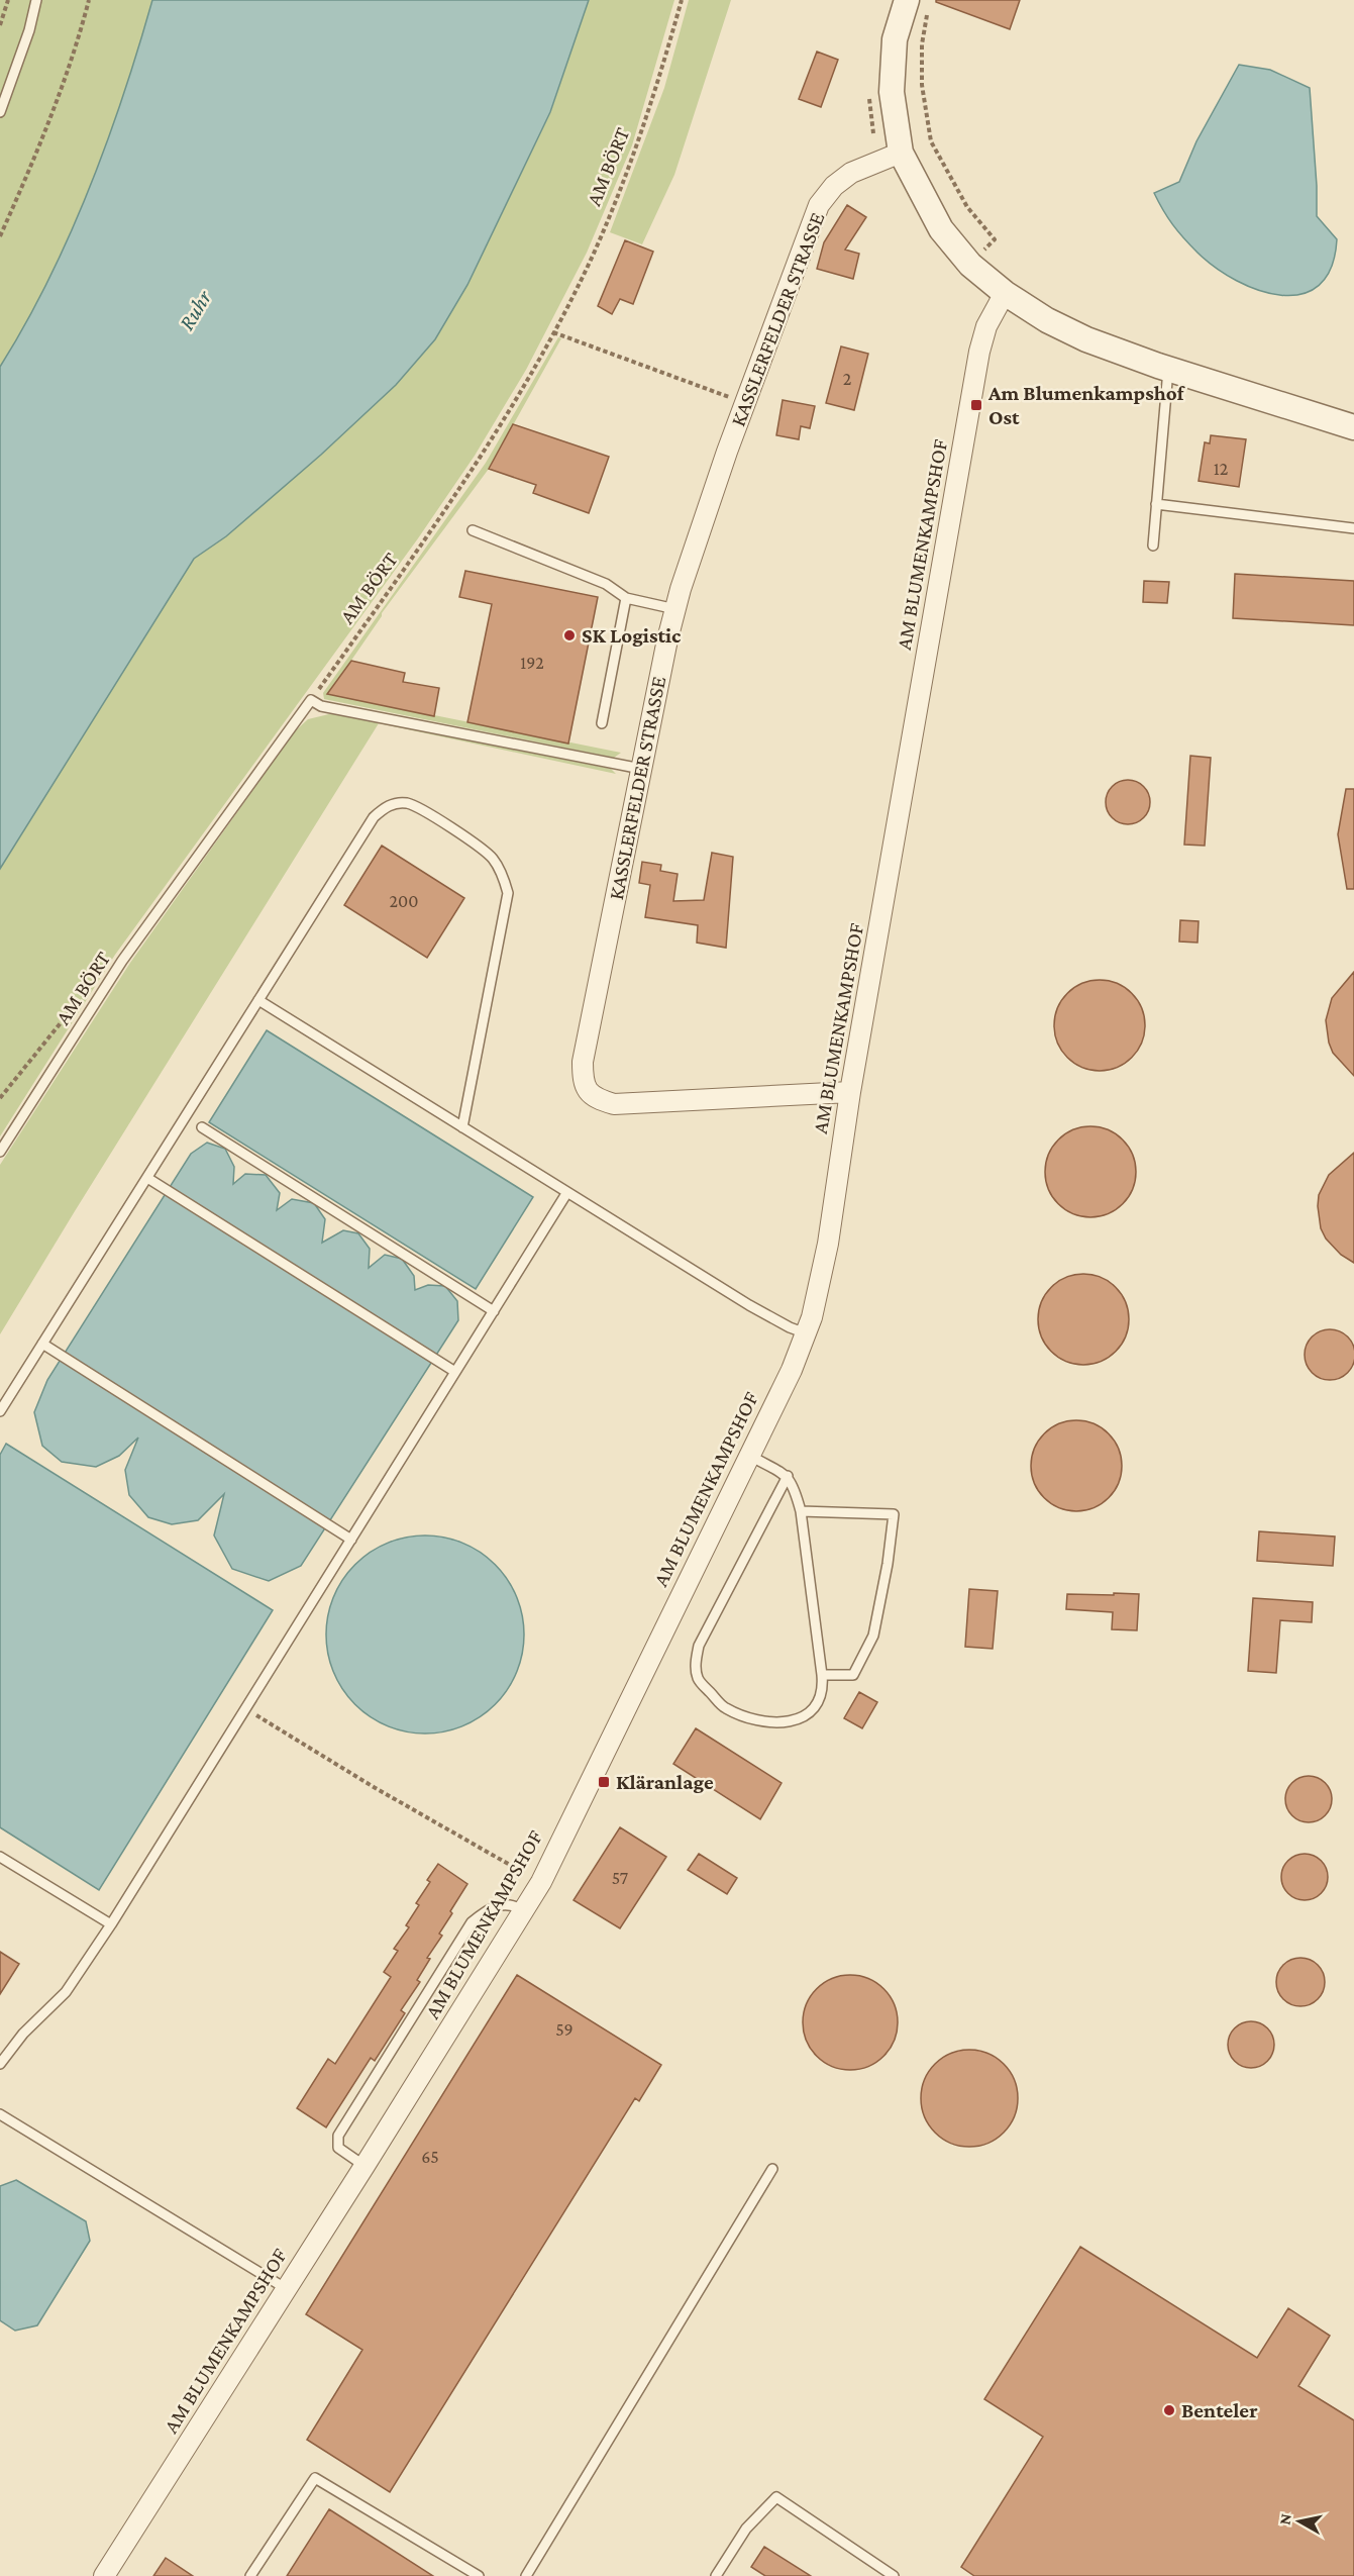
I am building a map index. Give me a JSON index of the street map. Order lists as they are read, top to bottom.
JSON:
{
  "streets": {
    "street": ["KASSLERFELDER STRASSE", "AM BLUMENKAMPSHOF"],
    "lane": ["AM BÖRT"]
  },
  "crossings": [
    ["KASSLERFELDER STRASSE", "AM BLUMENKAMPSHOF"]
  ],
  "water": ["Ruhr"],
  "places": {
    "transit": ["Am Blumenkampshof Ost", "Kläranlage"],
    "other": ["SK Logistic", "Benteler"]
  },
  "house_numbers": [
    "2",
    "12",
    "192",
    "200",
    "57",
    "59",
    "65"
  ],
  "north": "left"
}
